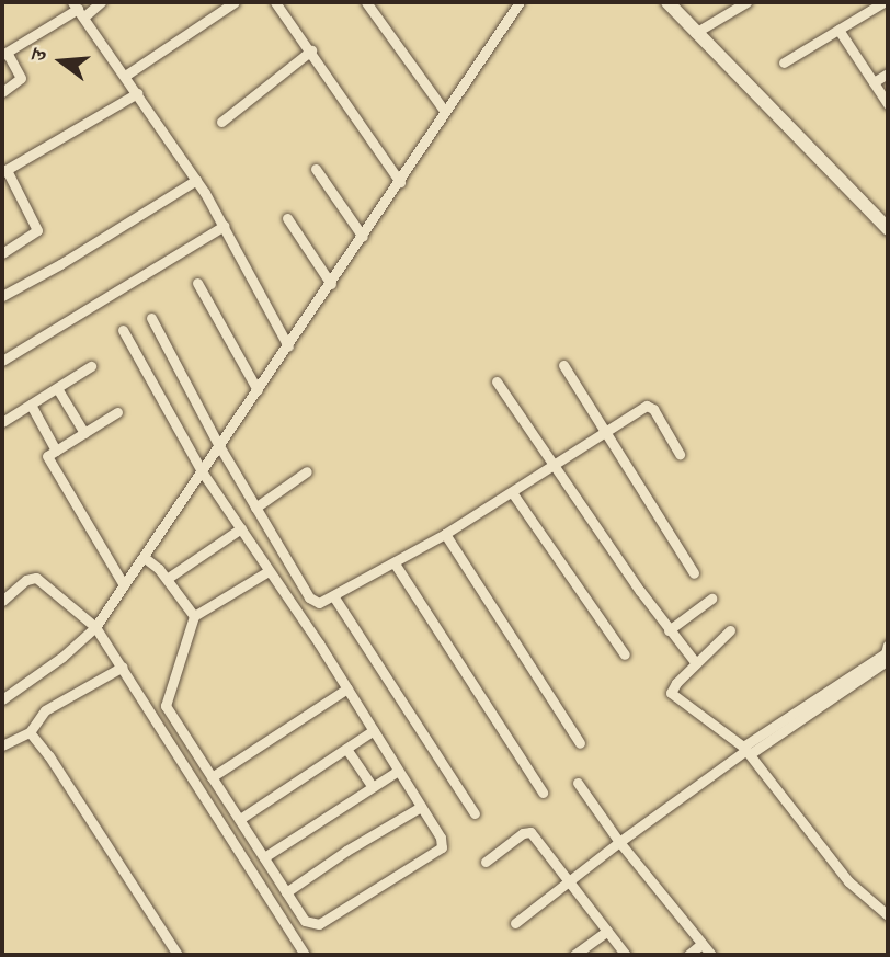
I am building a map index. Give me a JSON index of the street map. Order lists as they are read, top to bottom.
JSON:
{
  "north": "left"
}
